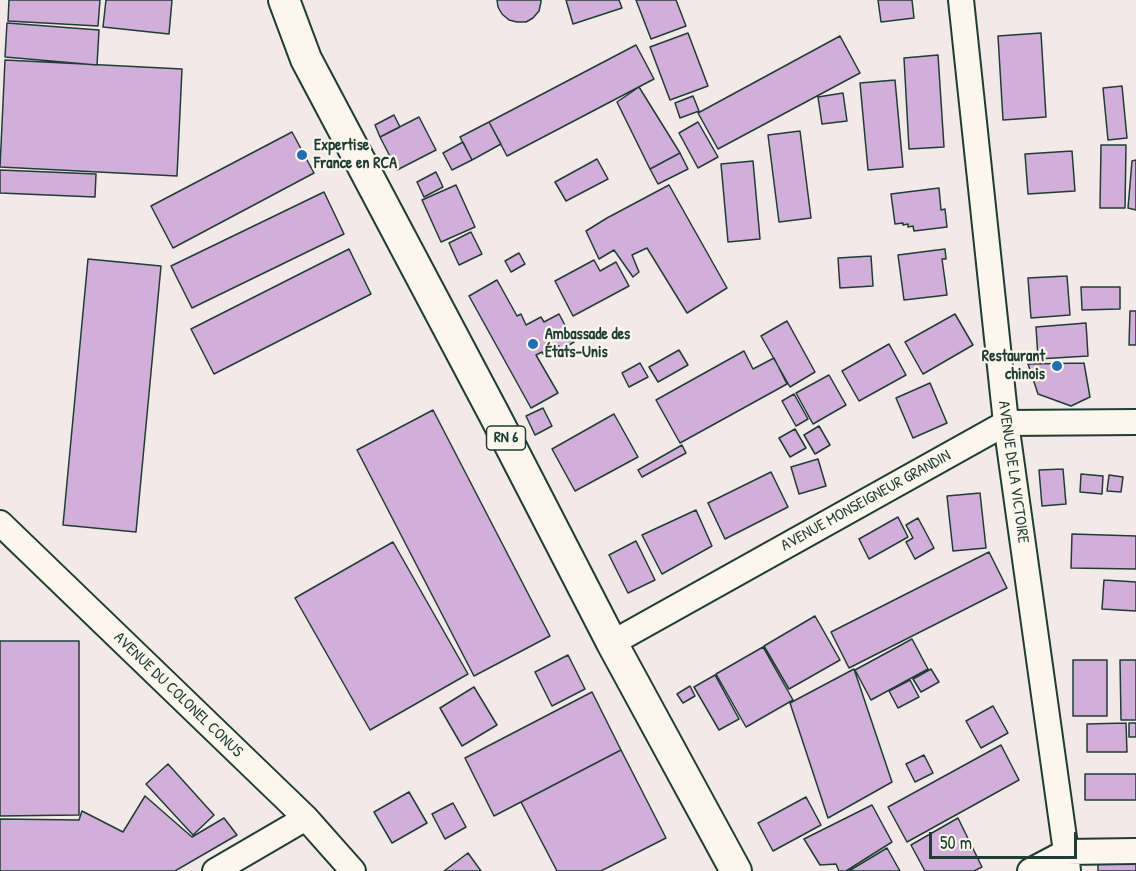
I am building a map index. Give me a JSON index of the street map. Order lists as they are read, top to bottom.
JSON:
{
  "streets": {
    "main road": ["RN 6"],
    "street": ["AVENUE DE LA VICTOIRE", "AVENUE MONSEIGNEUR GRANDIN", "AVENUE DU COLONEL CONUS"]
  },
  "crossings": [
    ["RN 6", "AVENUE MONSEIGNEUR GRANDIN"],
    ["AVENUE DE LA VICTOIRE", "AVENUE MONSEIGNEUR GRANDIN"]
  ],
  "places": ["Expertise France en RCA", "Ambassade des États-Unis", "Restaurant chinois"],
  "scale_bar": "50 m"
}
